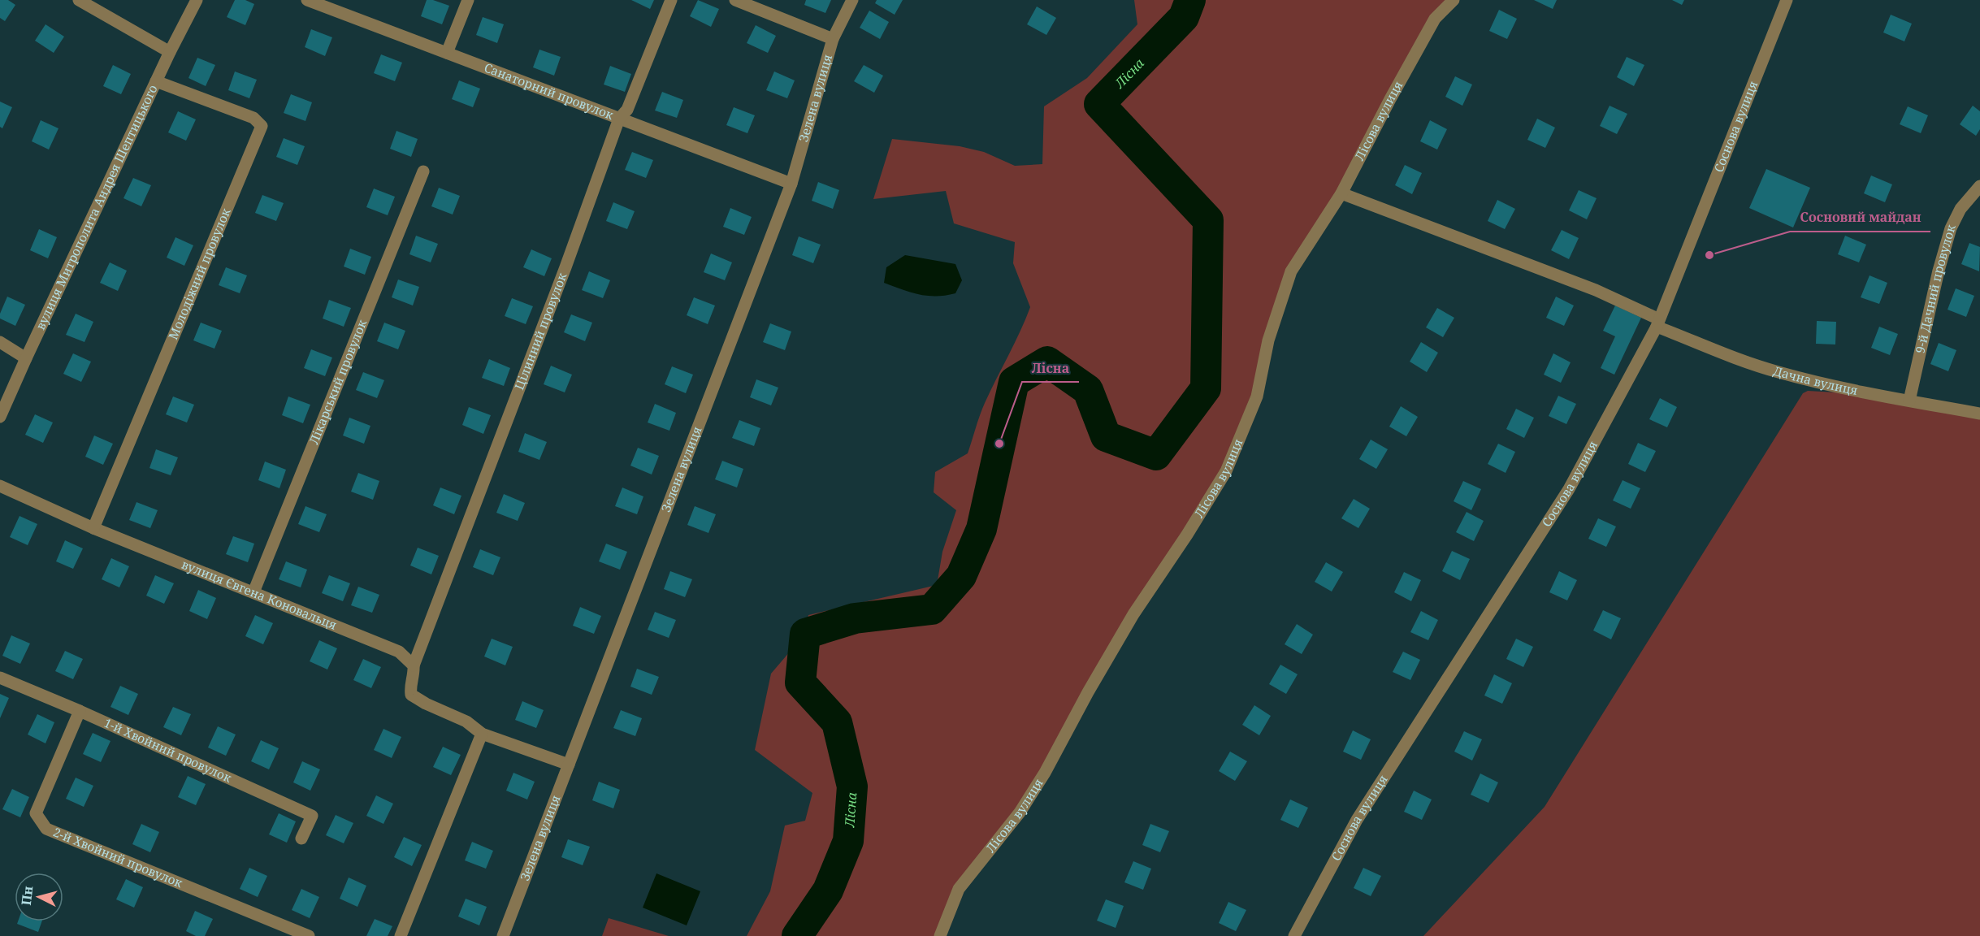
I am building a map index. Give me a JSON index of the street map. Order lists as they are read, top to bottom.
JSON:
{
  "streets": {
    "street": [
      "Санаторний провулок",
      "Зелена вулиця",
      "Лісова вулиця",
      "Соснова вулиця",
      "вулиця Митрополита Андрея Шептицького",
      "Молодіжний провулок",
      "9-й Дачний провулок",
      "Цілинний провулок",
      "Дачна вулиця",
      "Лікарський провулок",
      "вулиця Євгена Коновальця",
      "1-й Хвойний провулок",
      "2-й Хвойний провулок"
    ]
  },
  "crossings": [
    ["Санаторний провулок", "Зелена вулиця"],
    ["Санаторний провулок", "Цілинний провулок"],
    ["Лісова вулиця", "Дачна вулиця"],
    ["Соснова вулиця", "Дачна вулиця"],
    ["вулиця Митрополита Андрея Шептицького", "Молодіжний провулок"],
    ["Молодіжний провулок", "вулиця Євгена Коновальця"],
    ["9-й Дачний провулок", "Дачна вулиця"],
    ["Цілинний провулок", "вулиця Євгена Коновальця"],
    ["Лікарський провулок", "вулиця Євгена Коновальця"],
    ["1-й Хвойний провулок", "2-й Хвойний провулок"]
  ],
  "water": ["Лісна"],
  "places": ["Сосновий майдан", "Лісна"],
  "north": "left"
}
